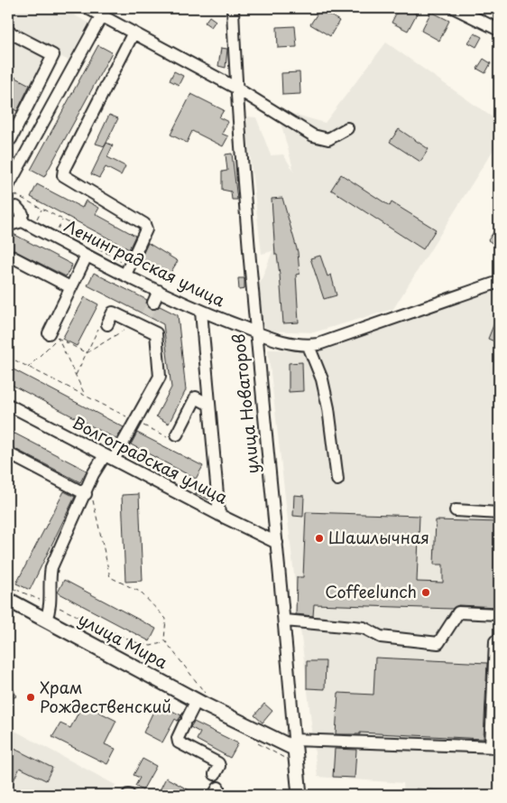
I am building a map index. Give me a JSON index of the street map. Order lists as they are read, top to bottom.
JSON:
{
  "streets": {
    "main road": ["улица Новаторов", "улица Мира"],
    "street": ["Ленинградская улица", "Волгоградская улица"]
  },
  "crossings": [
    ["Ленинградская улица", "улица Новаторов"],
    ["улица Новаторов", "Волгоградская улица"],
    ["улица Новаторов", "улица Мира"]
  ],
  "places": ["Шашлычная", "Coffeelunch", "Храм Рождественский"]
}
